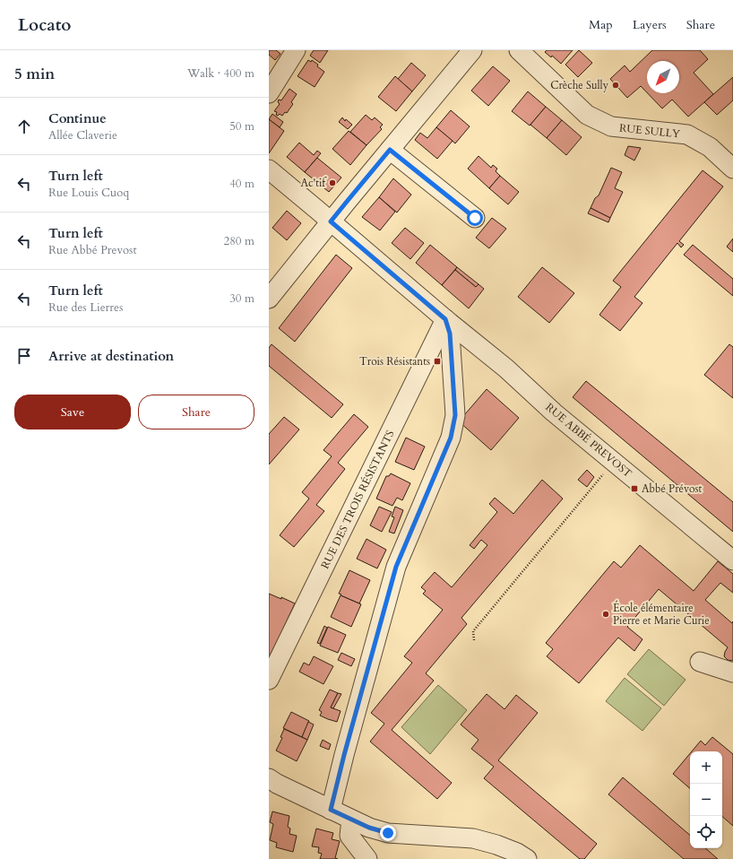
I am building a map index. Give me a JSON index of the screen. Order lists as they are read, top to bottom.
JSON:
{
  "streets": {
    "street": ["RUE SULLY", "RUE ABBÉ PREVOST", "RUE DES TROIS RÉSISTANTS"]
  },
  "crossings": [
    ["RUE ABBÉ PREVOST", "RUE DES TROIS RÉSISTANTS"]
  ],
  "places": {
    "other": ["Crèche Sully", "Ac'tif", "École élémentaire Pierre et Marie Curie"],
    "transit": ["Trois Résistants", "Abbé Prévost"]
  },
  "north": "bottom left",
  "page": {
    "header": "Locato",
    "nav": ["Map", "Layers", "Share"],
    "heading": ["5 min", "Walk · 400 m"],
    "list": [
      ["Continue", "Allée Claverie", "50 m"],
      ["Turn left", "Rue Louis Cuoq", "40 m"],
      ["Turn left", "Rue Abbé Prevost", "280 m"],
      ["Turn left", "Rue des Lierres", "30 m"],
      "Arrive at destination"
    ],
    "buttons": ["Save", "Share"],
    "map_buttons": ["+", "−"]
  }
}
